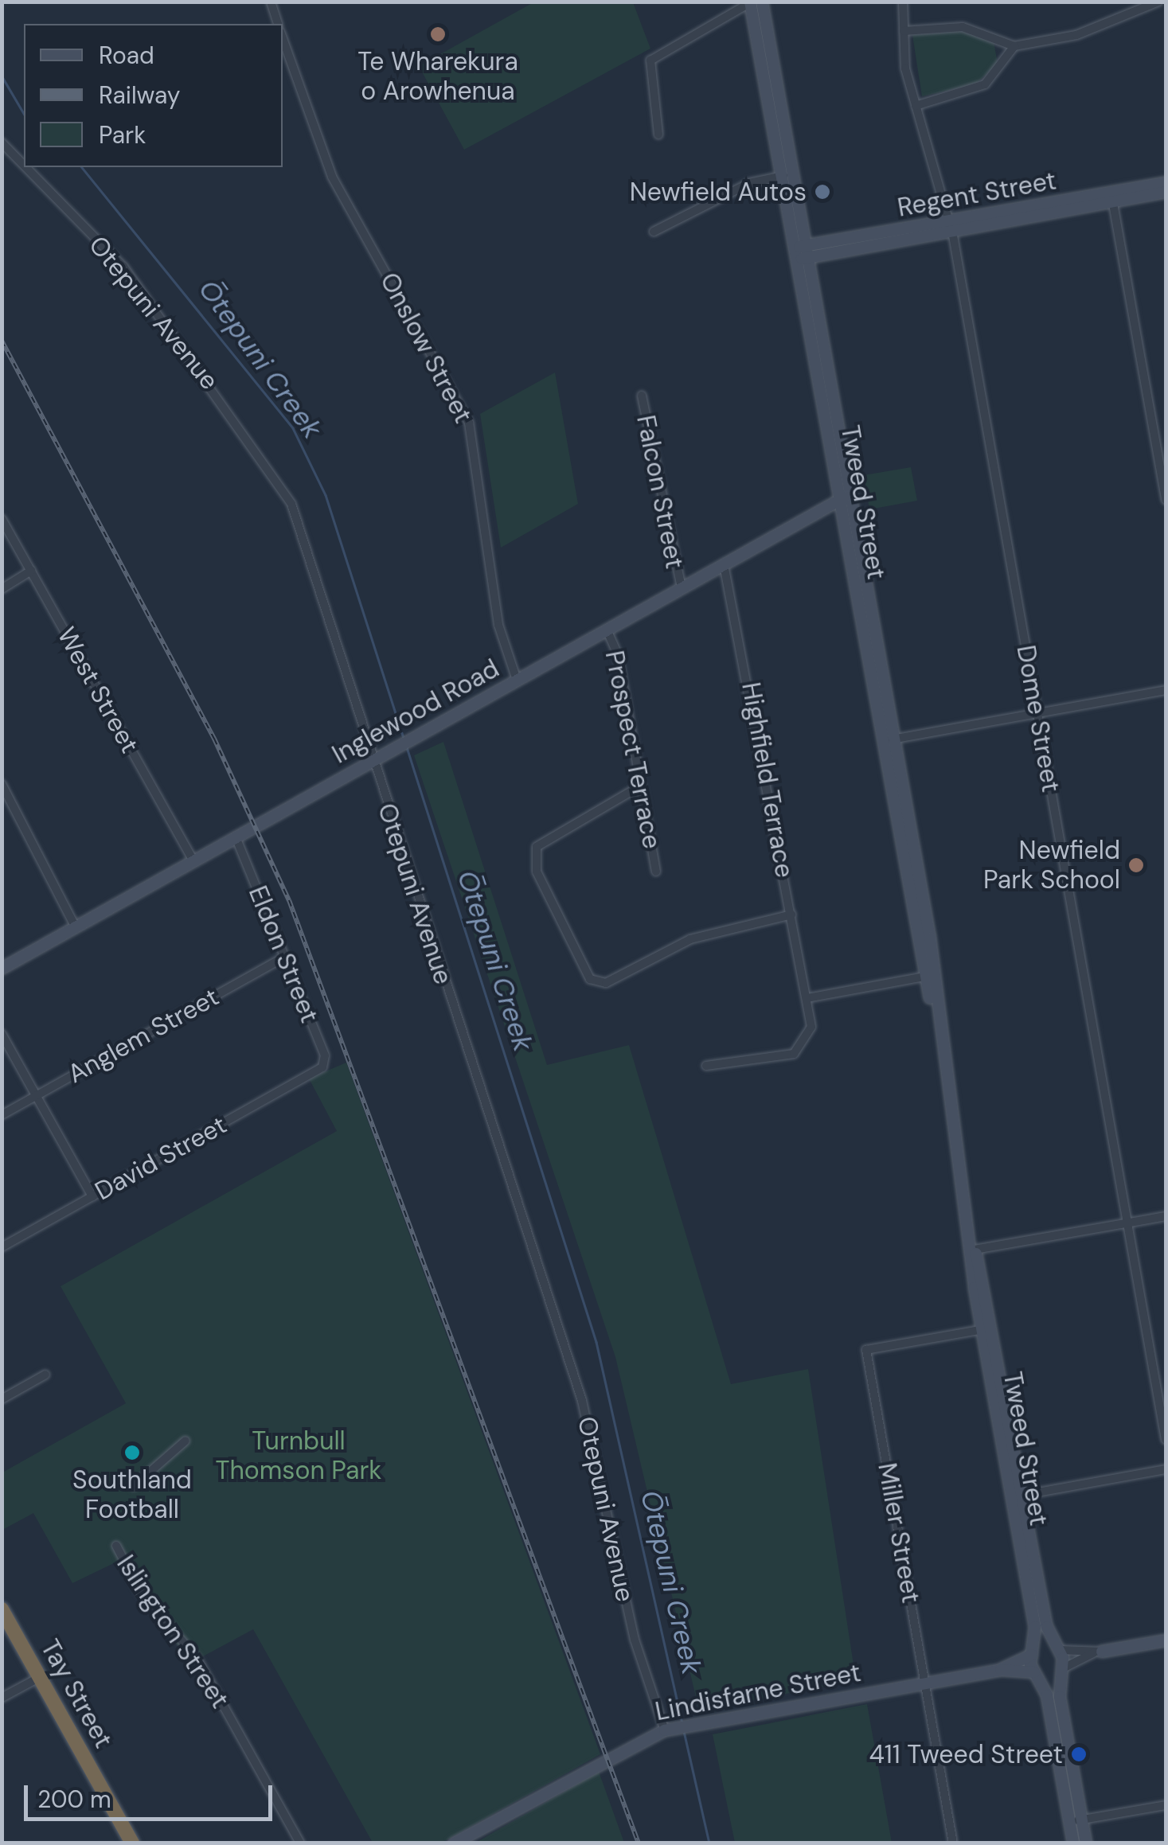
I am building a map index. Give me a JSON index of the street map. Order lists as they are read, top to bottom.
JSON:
{
  "streets": {
    "highway": ["Tay Street"],
    "main road": [
      "Regent Street",
      "Tweed Street",
      "Inglewood Road",
      "Lindisfarne Street"
    ],
    "street": [
      "Otepuni Avenue",
      "Onslow Street",
      "Falcon Street",
      "West Street",
      "Dome Street",
      "Prospect Terrace",
      "Highfield Terrace",
      "Eldon Street",
      "Anglem Street",
      "David Street",
      "Miller Street",
      "Islington Street"
    ]
  },
  "crossings": [
    ["Regent Street", "Tweed Street"],
    ["Regent Street", "Dome Street"],
    ["Otepuni Avenue", "Inglewood Road"],
    ["Otepuni Avenue", "Lindisfarne Street"],
    ["Onslow Street", "Inglewood Road"],
    ["Falcon Street", "Inglewood Road"],
    ["Tweed Street", "Inglewood Road"],
    ["Tweed Street", "Miller Street"],
    ["Tweed Street", "Lindisfarne Street"],
    ["West Street", "Inglewood Road"],
    ["Inglewood Road", "Prospect Terrace"],
    ["Inglewood Road", "Highfield Terrace"],
    ["Inglewood Road", "Eldon Street"],
    ["Eldon Street", "Anglem Street"],
    ["Eldon Street", "David Street"],
    ["Miller Street", "Lindisfarne Street"]
  ],
  "water": ["Ōtepuni Creek"],
  "parks": ["Turnbull Thomson Park"],
  "places": [
    "Te Wharekura o Arowhenua",
    "Newfield Autos",
    "Newfield Park School",
    "Southland Football",
    "411 Tweed Street"
  ],
  "legend": ["Road", "Railway", "Park"],
  "scale_bar": "200 m"
}
